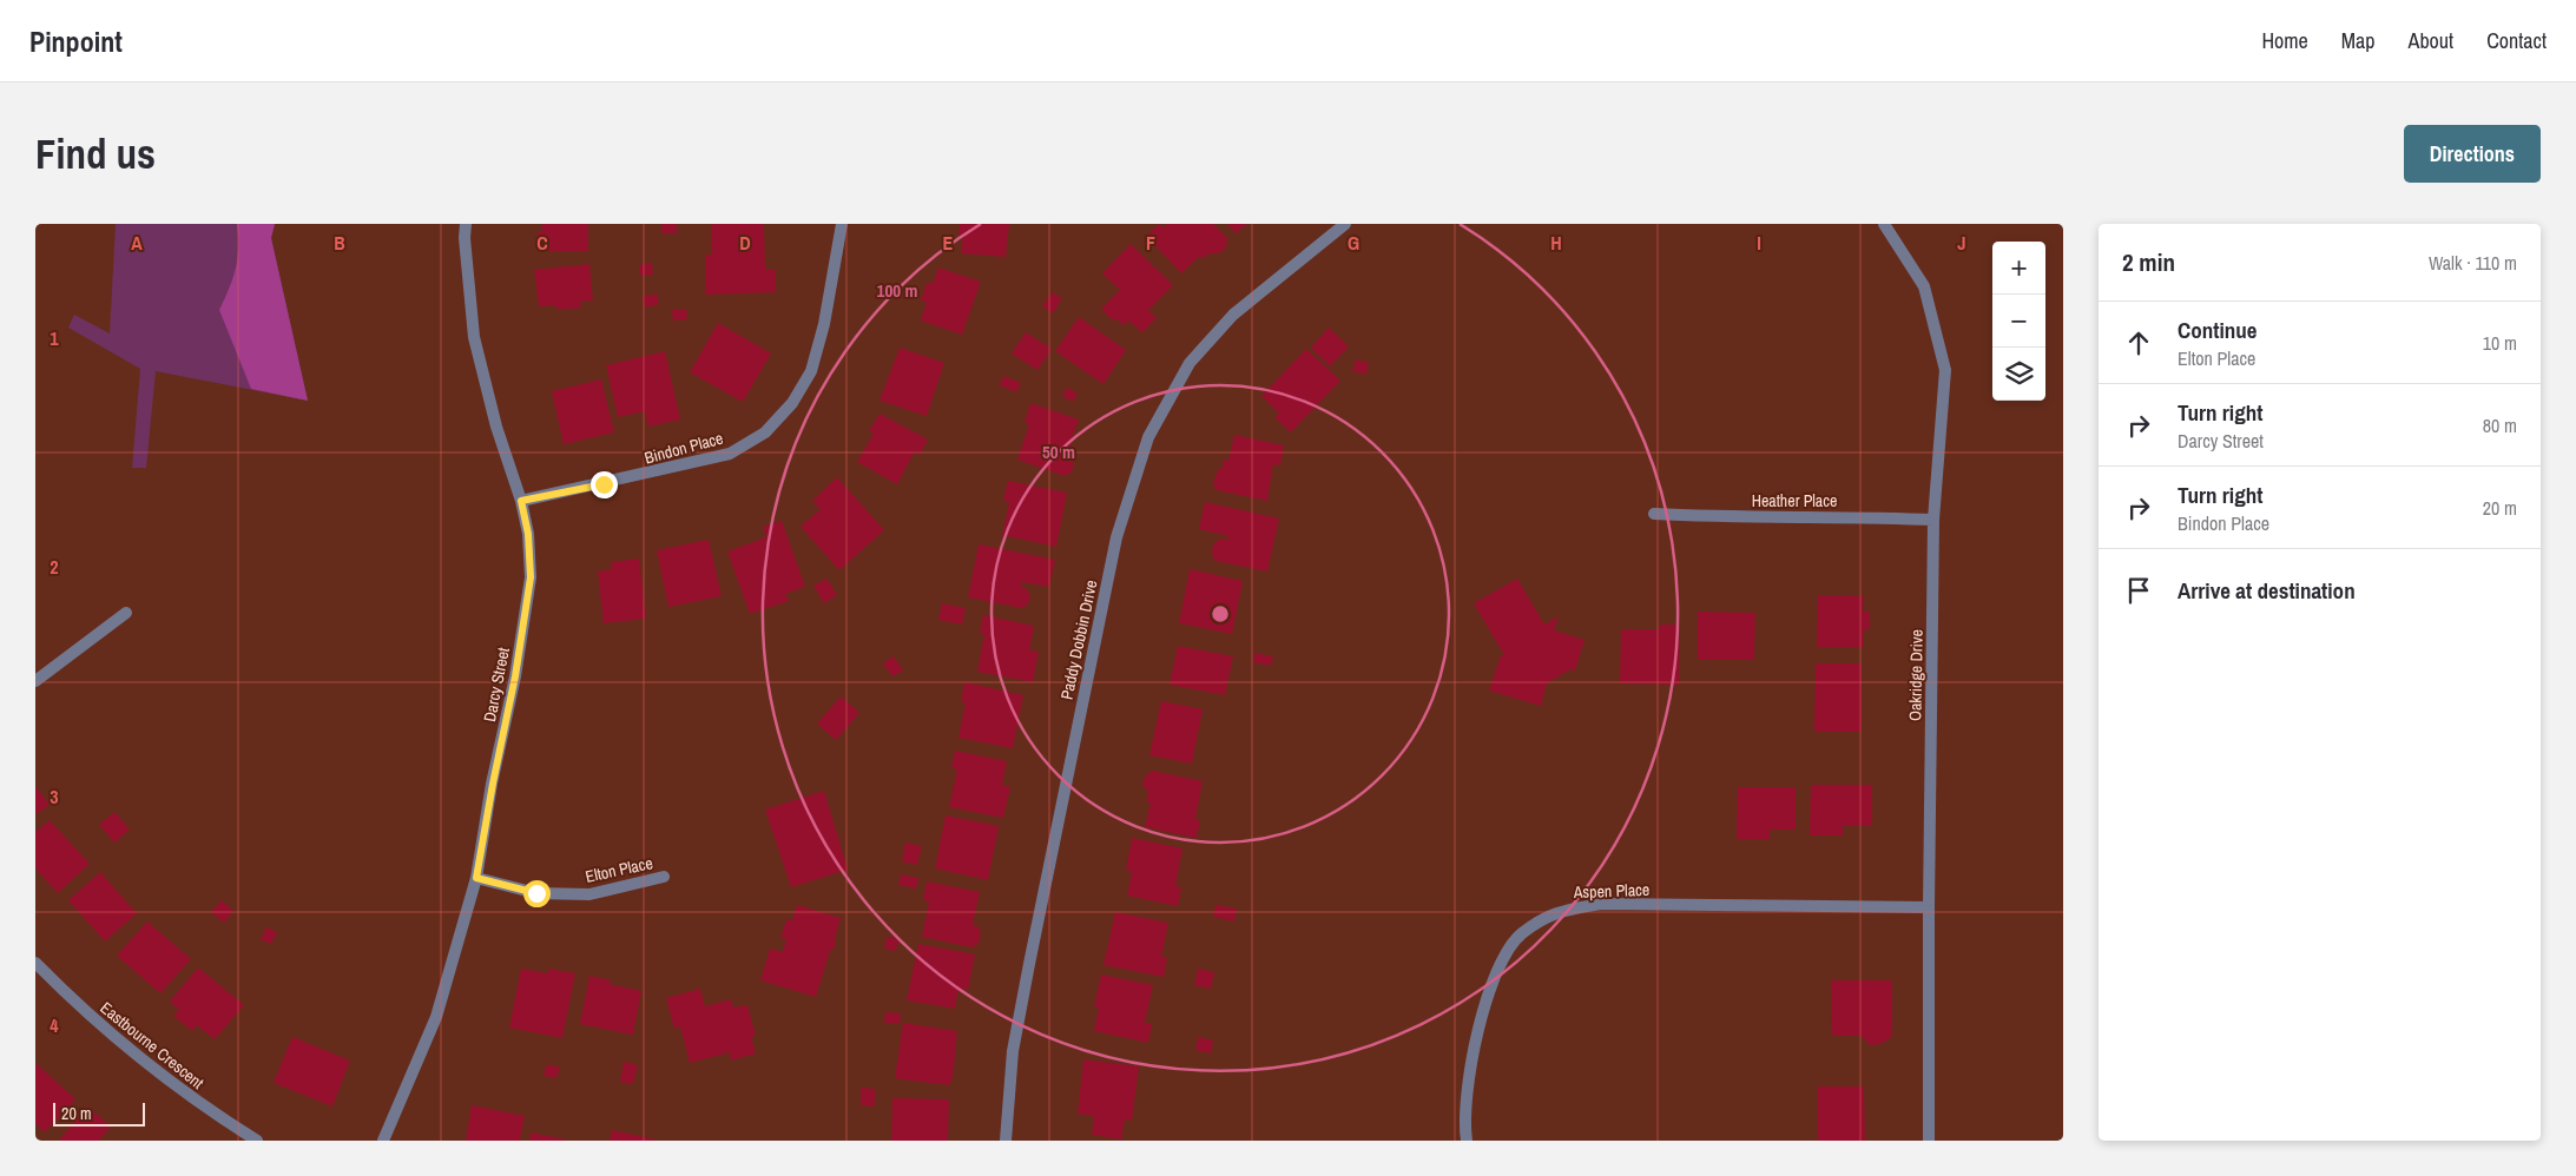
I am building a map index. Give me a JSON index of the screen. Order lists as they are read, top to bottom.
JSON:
{
  "streets": {
    "street": [
      "Bindon Place",
      "Heather Place",
      "Paddy Dobbin Drive",
      "Oakridge Drive",
      "Darcy Street",
      "Elton Place",
      "Aspen Place",
      "Eastbourne Crescent"
    ]
  },
  "crossings": [
    ["Bindon Place", "Darcy Street"],
    ["Heather Place", "Oakridge Drive"],
    ["Oakridge Drive", "Aspen Place"],
    ["Darcy Street", "Elton Place"]
  ],
  "scale_bar": "20 m",
  "page": {
    "header": "Pinpoint",
    "nav": [
      "Home",
      "Map",
      "About",
      "Contact"
    ],
    "buttons": "Directions",
    "title": "Find us",
    "heading": ["2 min", "Walk · 110 m"],
    "map_buttons": ["+", "−"],
    "list": [
      ["Continue", "Elton Place", "10 m"],
      ["Turn right", "Darcy Street", "80 m"],
      ["Turn right", "Bindon Place", "20 m"],
      "Arrive at destination"
    ],
    "scale": "20 m"
  },
  "grid": {
    "columns": [
      "A",
      "B",
      "C",
      "D",
      "E",
      "F",
      "G",
      "H",
      "I",
      "J"
    ],
    "rows": [
      "1",
      "2",
      "3",
      "4"
    ]
  },
  "rings": ["100 m", "50 m"]
}
